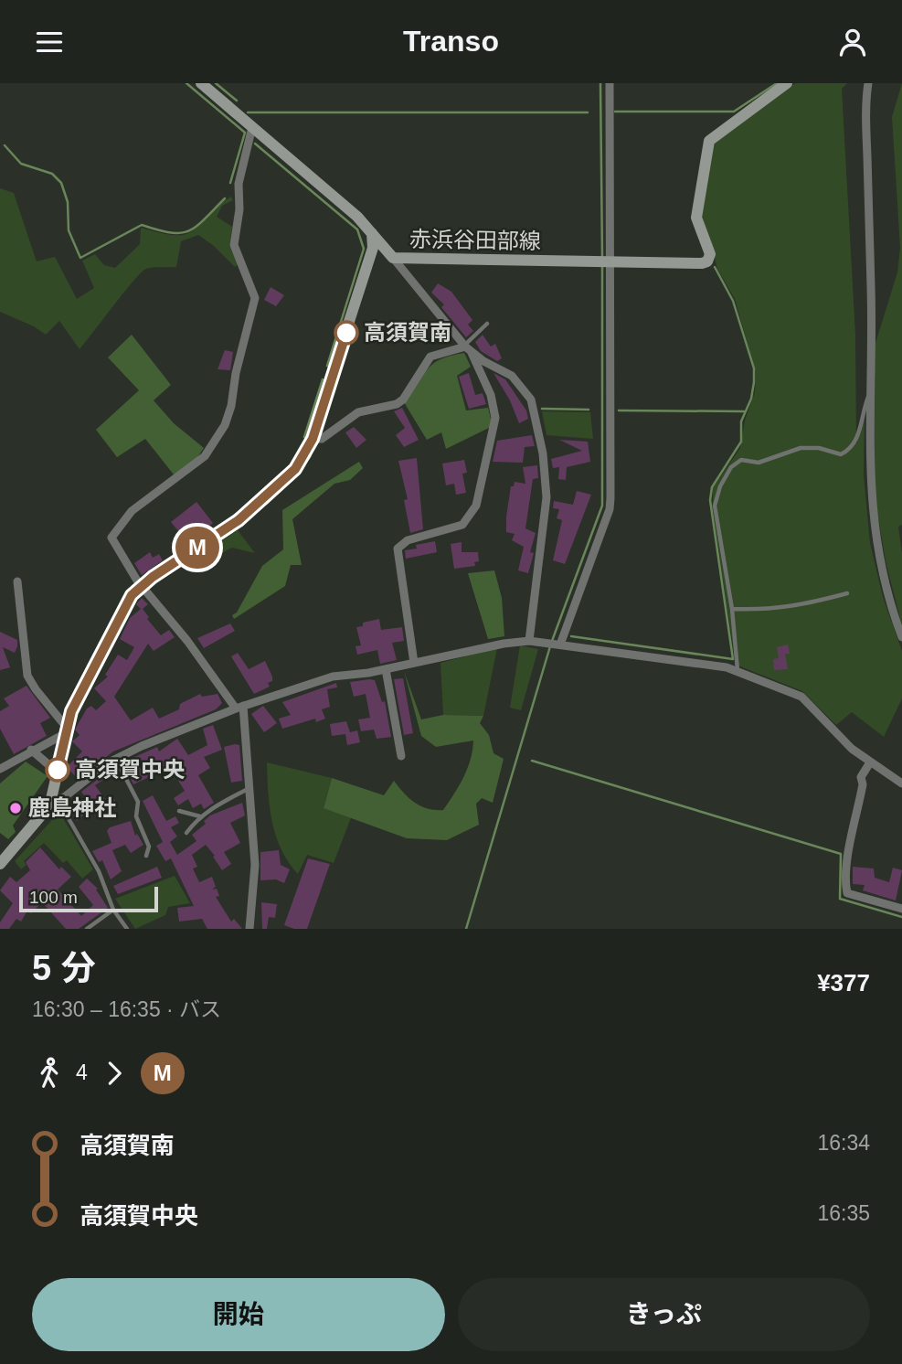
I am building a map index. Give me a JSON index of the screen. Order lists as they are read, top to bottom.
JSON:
{
  "streets": {
    "main road": ["赤浜谷田部線"]
  },
  "places": ["高須賀南", "高須賀中央", "鹿島神社"],
  "lines": ["bus line M"],
  "scale_bar": "100 m",
  "page": {
    "header": "Transo",
    "on_map": "M",
    "scale": "100 m",
    "heading": ["5 分", "16:30 – 16:35 · バス", "¥377"],
    "legs": ["4", "M"],
    "list": [
      {
        "name": "高須賀南",
        "value": "16:34"
      },
      {
        "name": "高須賀中央",
        "value": "16:35"
      }
    ],
    "buttons": ["開始", "きっぷ"]
  }
}
